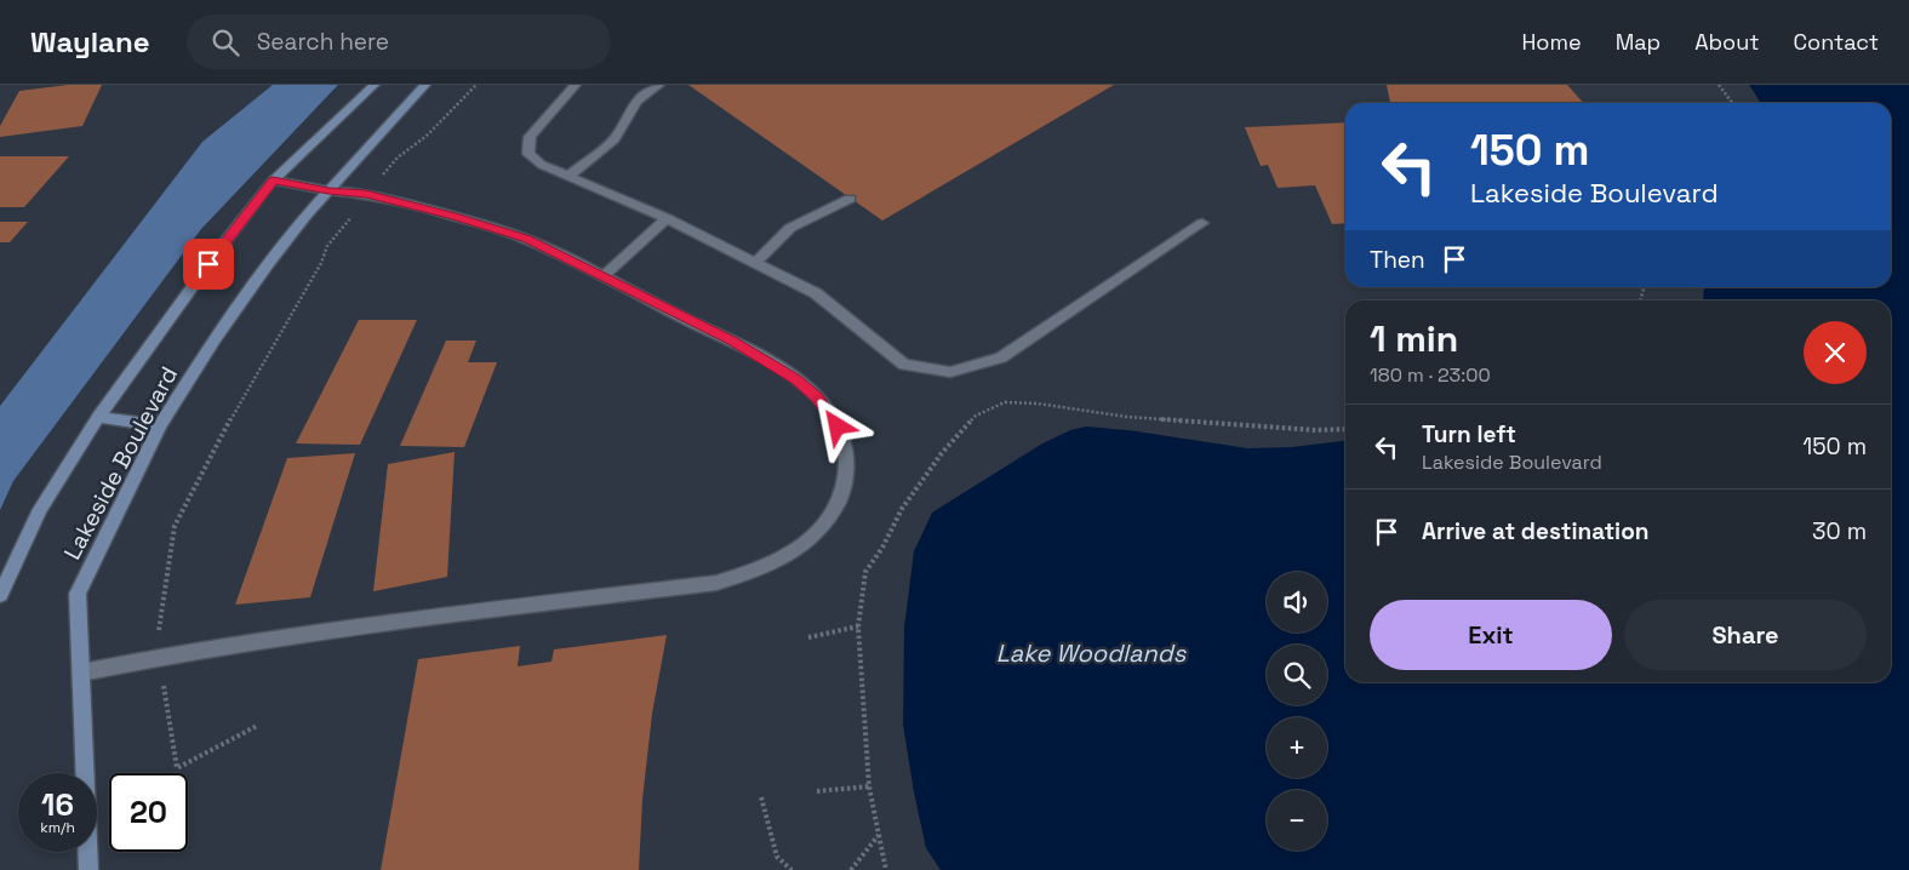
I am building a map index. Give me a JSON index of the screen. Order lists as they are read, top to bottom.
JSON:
{
  "streets": {
    "street": ["Lakeside Boulevard"]
  },
  "water": ["Lake Woodlands"],
  "page": {
    "header": "Waylane",
    "search": "Search here",
    "nav": [
      "Home",
      "Map",
      "About",
      "Contact"
    ],
    "turn": ["150 m", "Lakeside Boulevard"],
    "then": "Then",
    "heading": ["1 min", "180 m · 23:00"],
    "list": [
      {
        "name": "Turn left",
        "note": "Lakeside Boulevard",
        "value": "150 m"
      },
      {
        "name": "Arrive at destination",
        "value": "30 m"
      }
    ],
    "map_buttons": ["+", "−"],
    "buttons": ["Exit", "Share"],
    "speed": "16 km/h",
    "limit": "20"
  }
}
